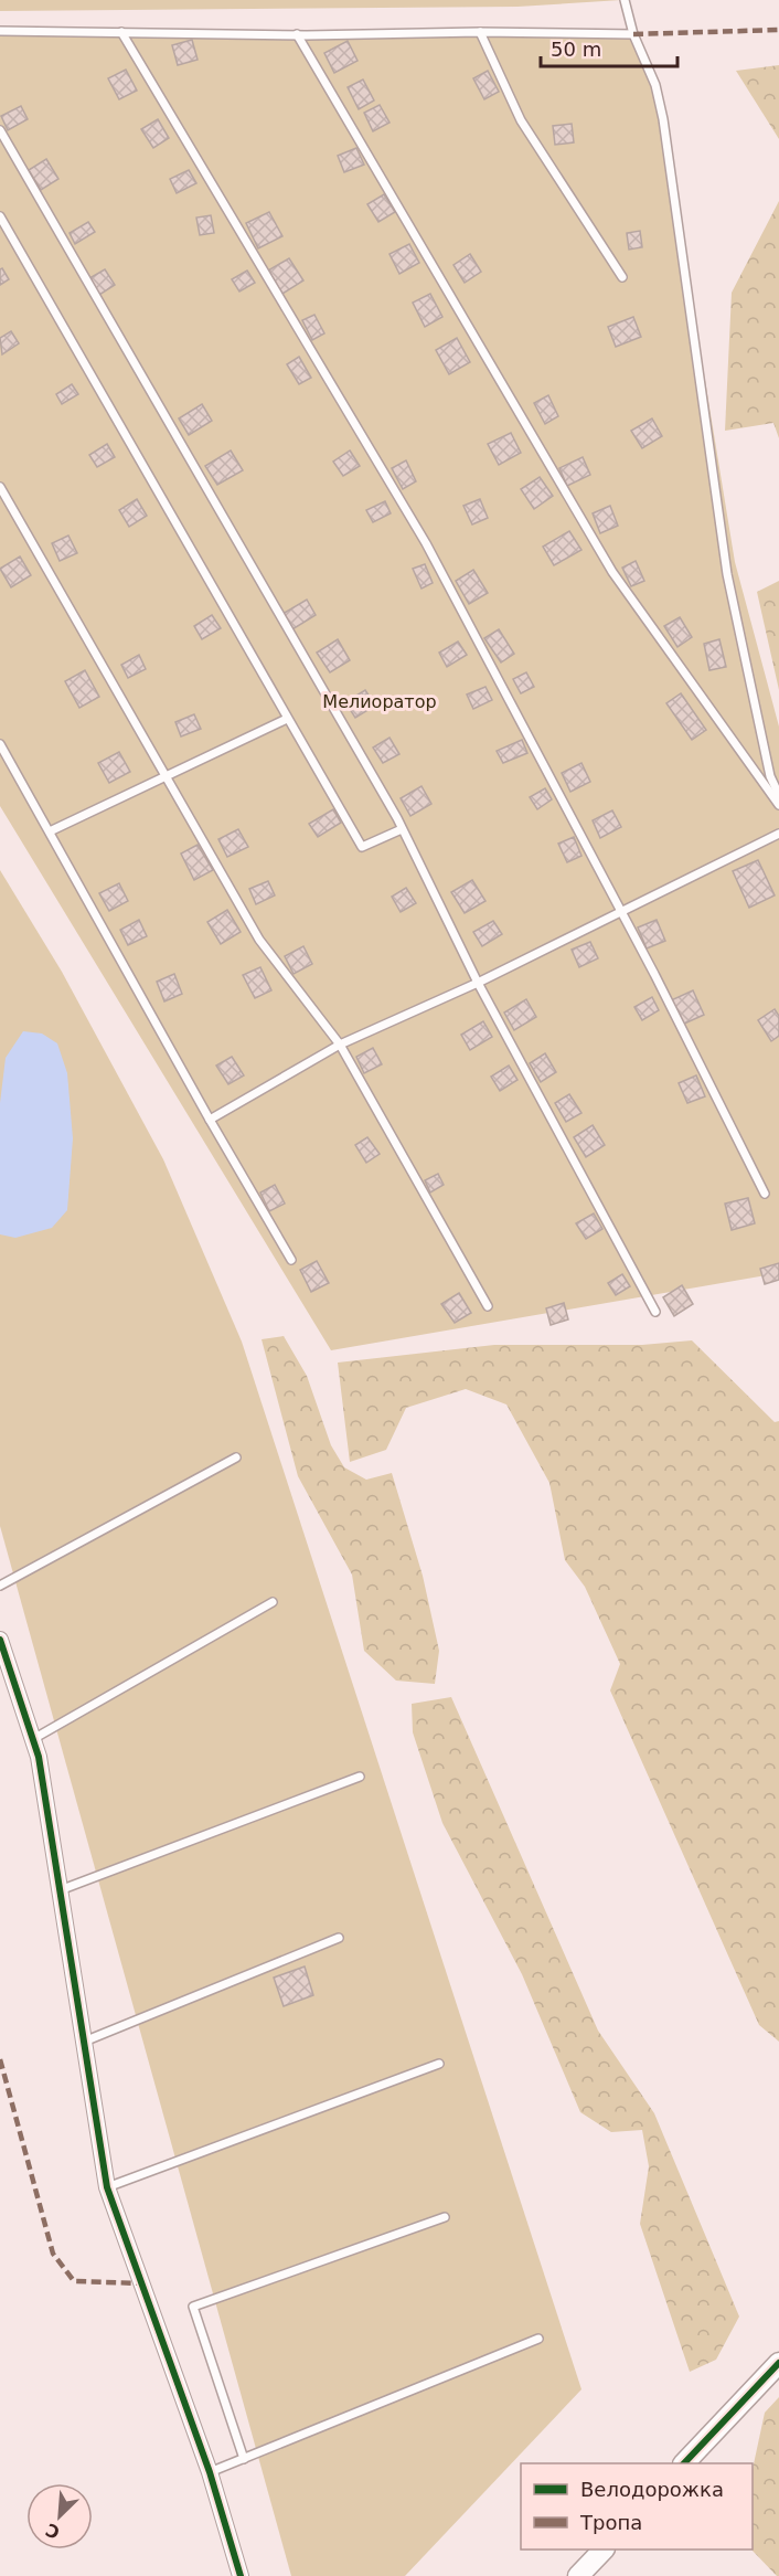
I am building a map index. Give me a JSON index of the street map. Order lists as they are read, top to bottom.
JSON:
{
  "parks": ["Мелиоратор"],
  "legend": ["Велодорожка", "Тропа"],
  "scale_bar": "50 m",
  "north": "bottom left"
}
